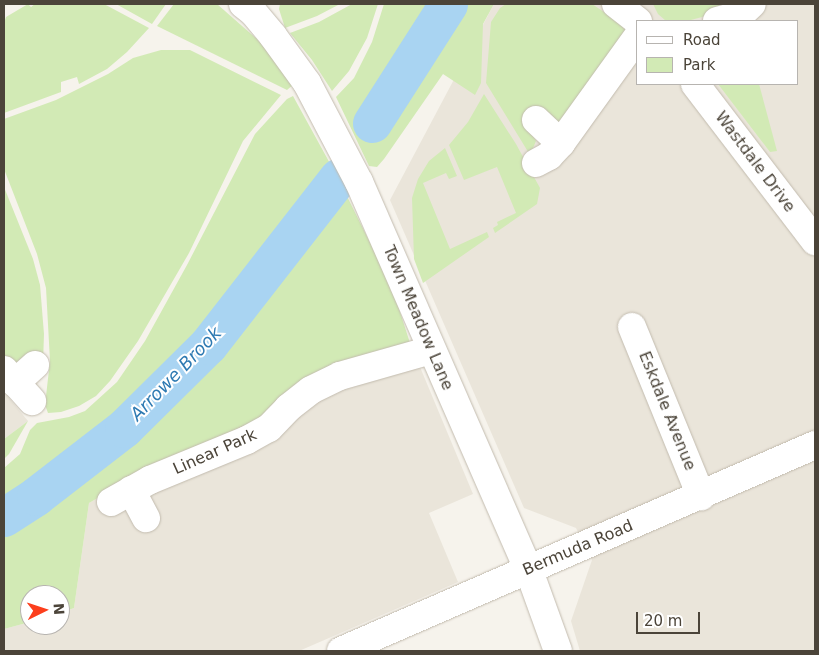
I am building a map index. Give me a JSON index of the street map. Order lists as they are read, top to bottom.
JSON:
{
  "streets": {
    "street": [
      "Wastdale Drive",
      "Town Meadow Lane",
      "Eskdale Avenue",
      "Linear Park",
      "Bermuda Road"
    ]
  },
  "crossings": [
    ["Town Meadow Lane", "Linear Park"],
    ["Town Meadow Lane", "Bermuda Road"],
    ["Eskdale Avenue", "Bermuda Road"]
  ],
  "water": ["Arrowe Brook"],
  "legend": ["Road", "Park"],
  "scale_bar": "20 m",
  "north": "right"
}
